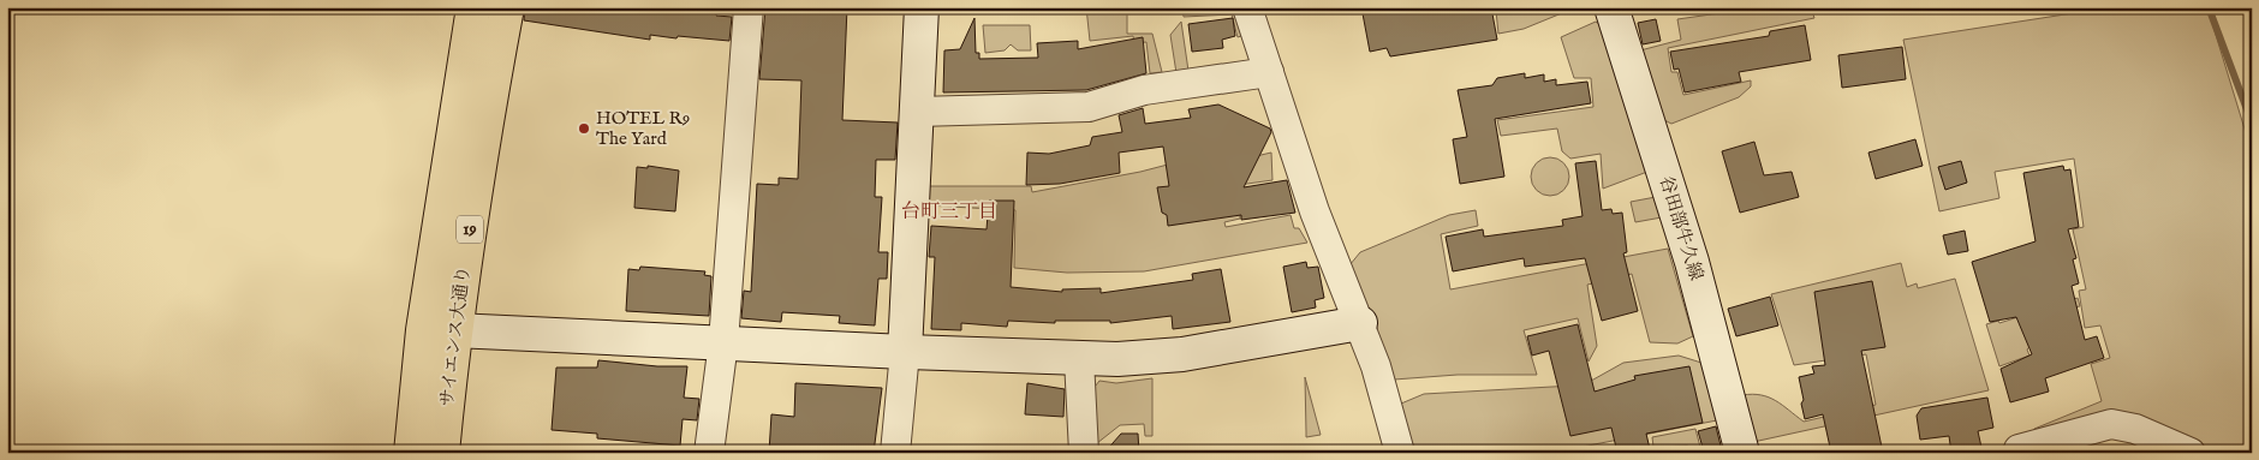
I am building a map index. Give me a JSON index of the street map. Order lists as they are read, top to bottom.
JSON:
{
  "streets": {
    "main road": ["19", "サイエンス大通り"],
    "street": ["谷田部牛久線"]
  },
  "districts": ["台町三丁目"],
  "places": ["HOTEL R9 The Yard"]
}
